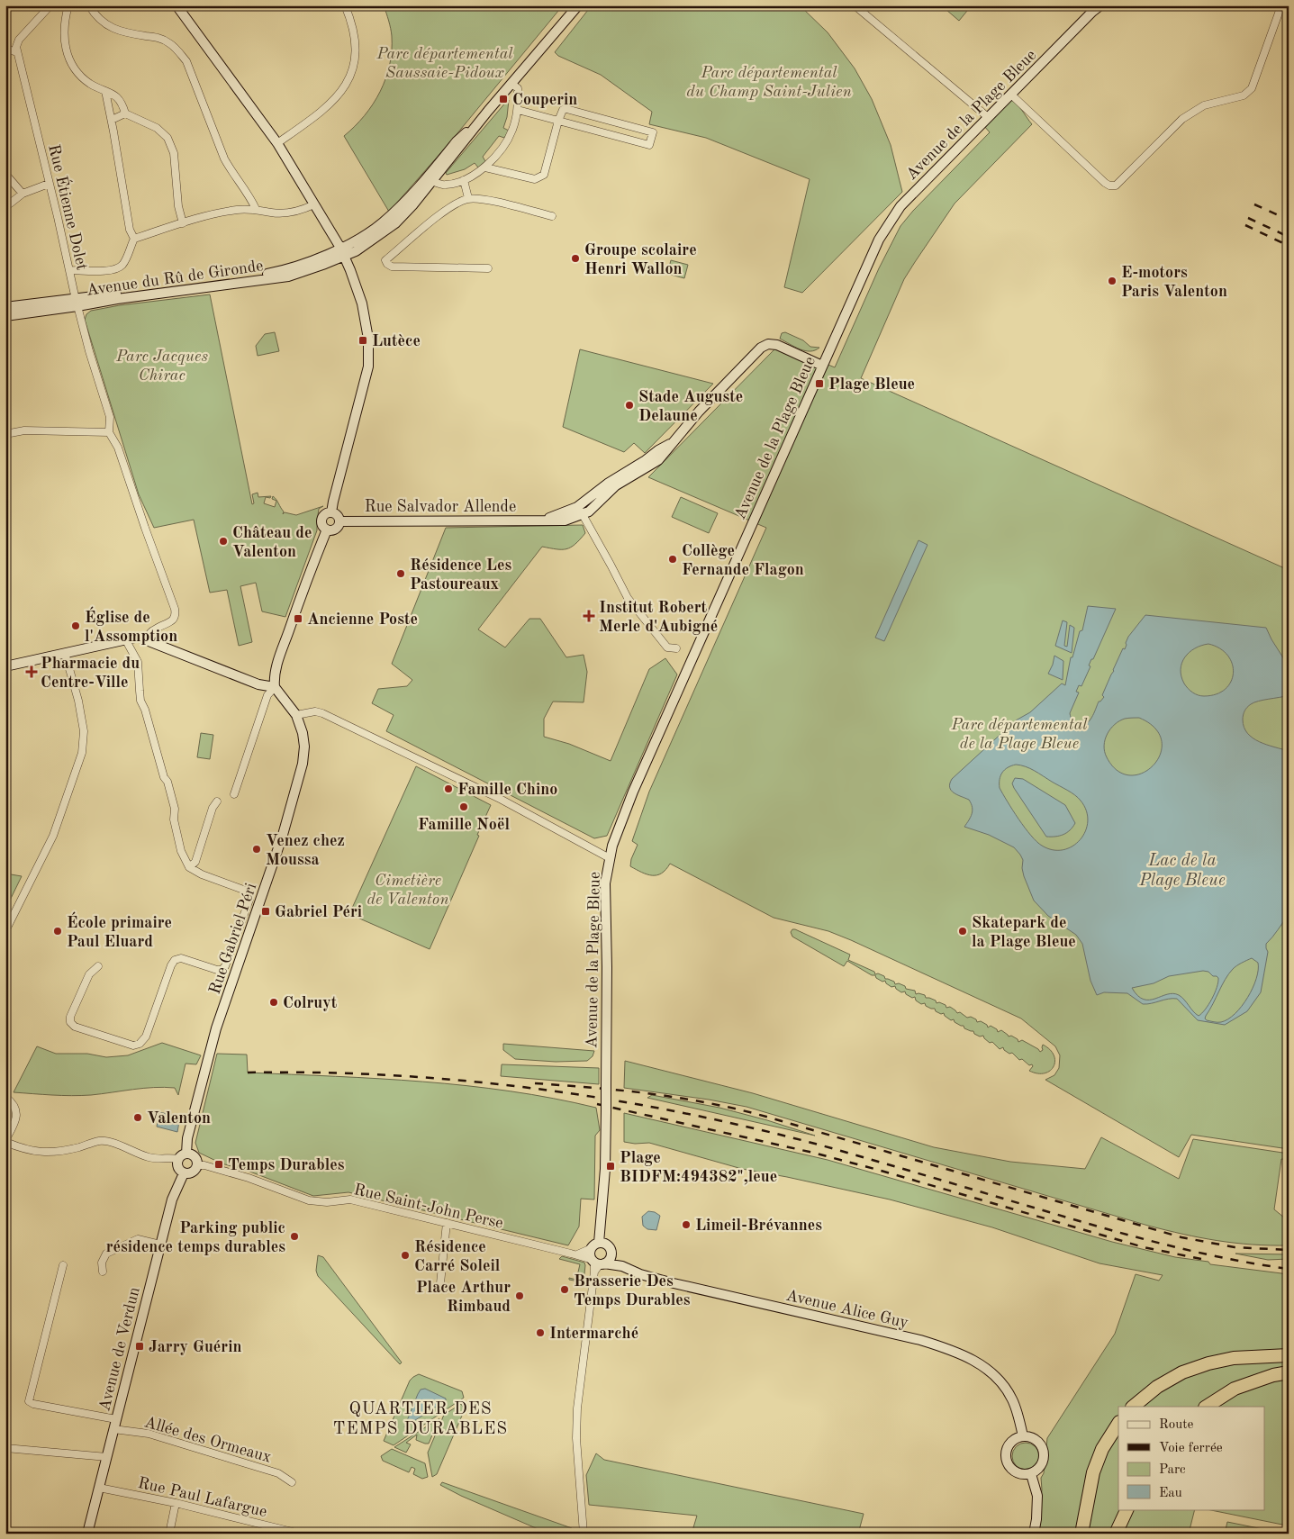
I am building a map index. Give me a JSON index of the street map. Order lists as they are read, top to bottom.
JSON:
{
  "streets": {
    "main road": [
      "Avenue de la Plage Bleue",
      "Avenue du Rû de Gironde",
      "Rue Salvador Allende",
      "Rue Gabriel Péri",
      "Avenue Alice Guy",
      "Avenue de Verdun"
    ],
    "street": [
      "Rue Étienne Dolet",
      "Rue Saint-John Perse",
      "Allée des Ormeaux",
      "Rue Paul Lafargue"
    ]
  },
  "crossings": [
    ["Avenue de la Plage Bleue", "Rue Salvador Allende"],
    ["Avenue de la Plage Bleue", "Rue Saint-John Perse"],
    ["Avenue de la Plage Bleue", "Avenue Alice Guy"],
    ["Rue Étienne Dolet", "Avenue du Rû de Gironde"],
    ["Rue Gabriel Péri", "Rue Saint-John Perse"],
    ["Rue Gabriel Péri", "Avenue de Verdun"],
    ["Rue Saint-John Perse", "Avenue Alice Guy"],
    ["Rue Saint-John Perse", "Avenue de Verdun"],
    ["Avenue de Verdun", "Allée des Ormeaux"],
    ["Avenue de Verdun", "Rue Paul Lafargue"]
  ],
  "districts": ["QUARTIER DES TEMPS DURABLES"],
  "water": ["Lac de la Plage Bleue"],
  "parks": [
    "Parc départemental Saussaie-Pidoux",
    "Parc départemental du Champ Saint-Julien",
    "Parc Jacques Chirac",
    "Parc départemental de la Plage Bleue",
    "Cimetière de Valenton"
  ],
  "places": {
    "transit": [
      "Couperin",
      "Lutèce",
      "Plage Bleue",
      "Ancienne Poste",
      "Gabriel Péri",
      "Temps Durables",
      "Plage BIDFM:494382\",leue",
      "Jarry Guérin"
    ],
    "other": [
      "Groupe scolaire Henri Wallon",
      "E-motors Paris Valenton",
      "Stade Auguste Delaune",
      "Château de Valenton",
      "Collège Fernande Flagon",
      "Résidence Les Pastoureaux",
      "Église de l'Assomption",
      "Famille Chino",
      "Famille Noël",
      "Venez chez Moussa",
      "École primaire Paul Eluard",
      "Skatepark de la Plage Bleue",
      "Colruyt",
      "Valenton",
      "Limeil-Brévannes",
      "Parking public résidence temps durables",
      "Résidence Carré Soleil",
      "Brasserie Des Temps Durables",
      "Place Arthur Rimbaud",
      "Intermarché"
    ],
    "health": ["Institut Robert Merle d'Aubigné", "Pharmacie du Centre-Ville"]
  },
  "legend": [
    "Route",
    "Voie ferrée",
    "Parc",
    "Eau"
  ]
}
